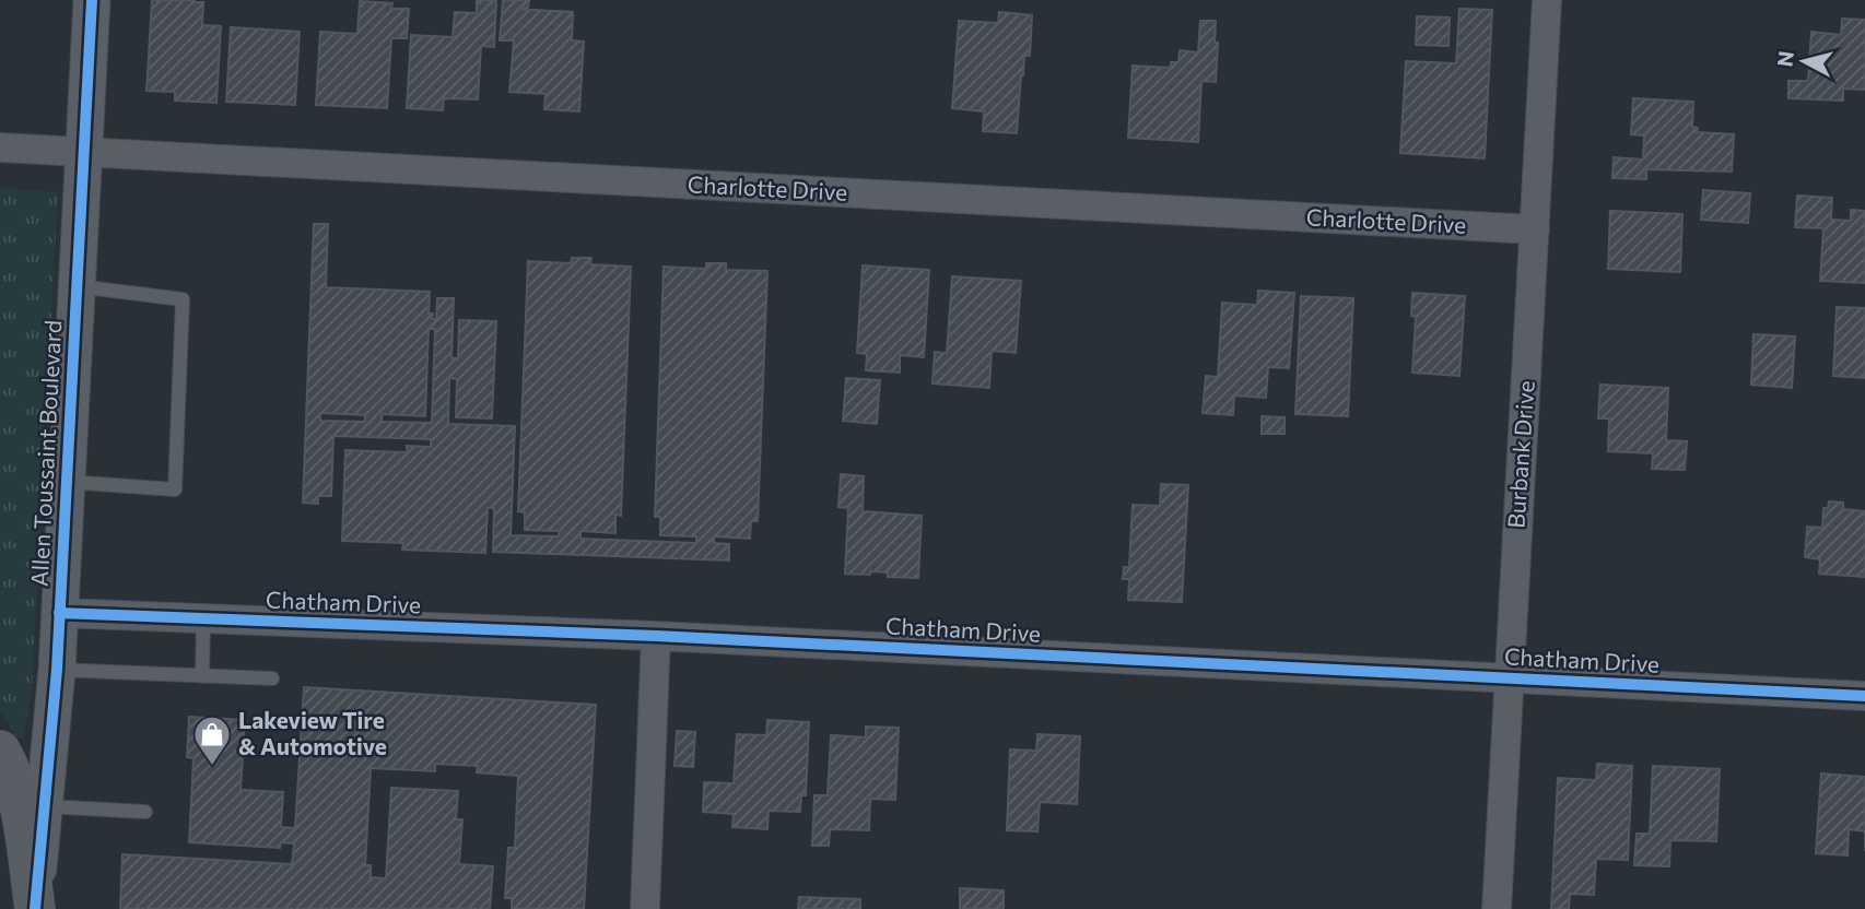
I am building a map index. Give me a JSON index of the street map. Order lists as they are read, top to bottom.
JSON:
{
  "streets": {
    "street": [
      "Charlotte Drive",
      "Allen Toussaint Boulevard",
      "Burbank Drive",
      "Chatham Drive"
    ]
  },
  "crossings": [
    ["Charlotte Drive", "Allen Toussaint Boulevard"],
    ["Charlotte Drive", "Burbank Drive"],
    ["Allen Toussaint Boulevard", "Chatham Drive"],
    ["Burbank Drive", "Chatham Drive"]
  ],
  "places": {
    "shop": ["Lakeview Tire & Automotive"]
  },
  "north": "left"
}
